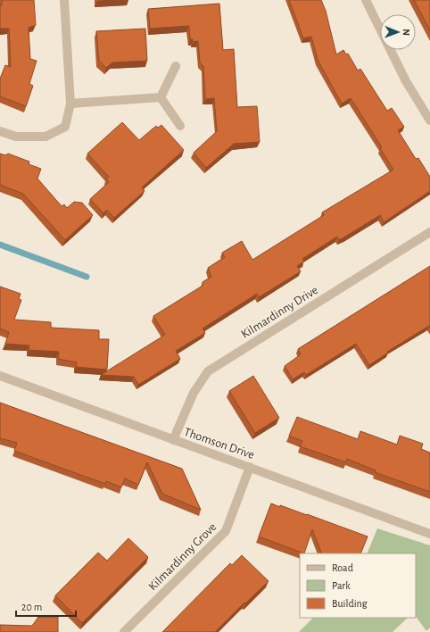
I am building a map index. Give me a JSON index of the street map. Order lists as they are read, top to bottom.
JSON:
{
  "streets": {
    "street": ["Kilmardinny Drive", "Thomson Drive", "Kilmardinny Grove"]
  },
  "crossings": [
    ["Kilmardinny Drive", "Thomson Drive"],
    ["Thomson Drive", "Kilmardinny Grove"]
  ],
  "legend": ["Road", "Park", "Building"],
  "scale_bar": "20 m",
  "north": "right"
}
